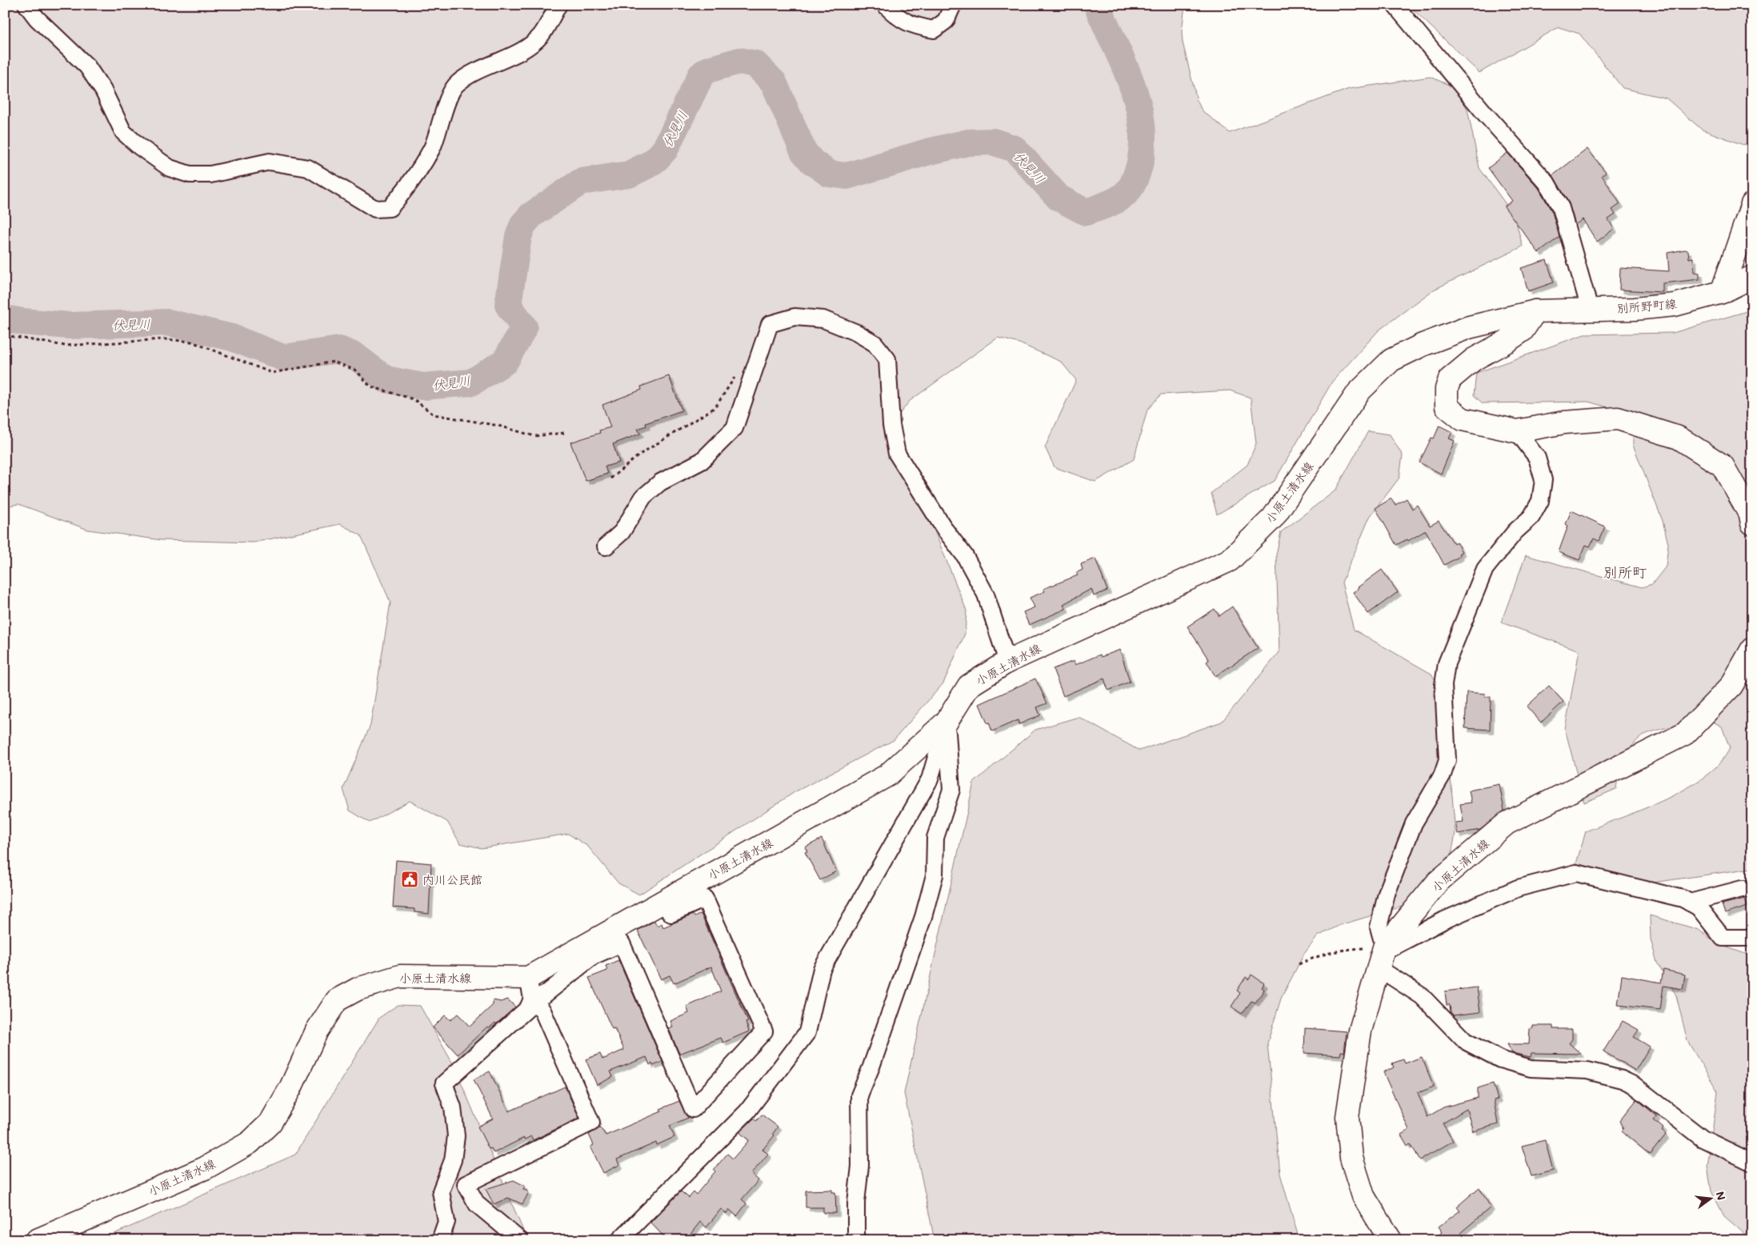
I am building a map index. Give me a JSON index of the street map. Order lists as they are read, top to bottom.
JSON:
{
  "streets": {
    "main road": ["別所野町線", "小原土清水線"]
  },
  "crossings": [
    ["別所野町線", "小原土清水線"]
  ],
  "districts": ["別所町"],
  "water": ["伏見川"],
  "places": {
    "public building": ["内川公民館"]
  },
  "north": "right"
}
